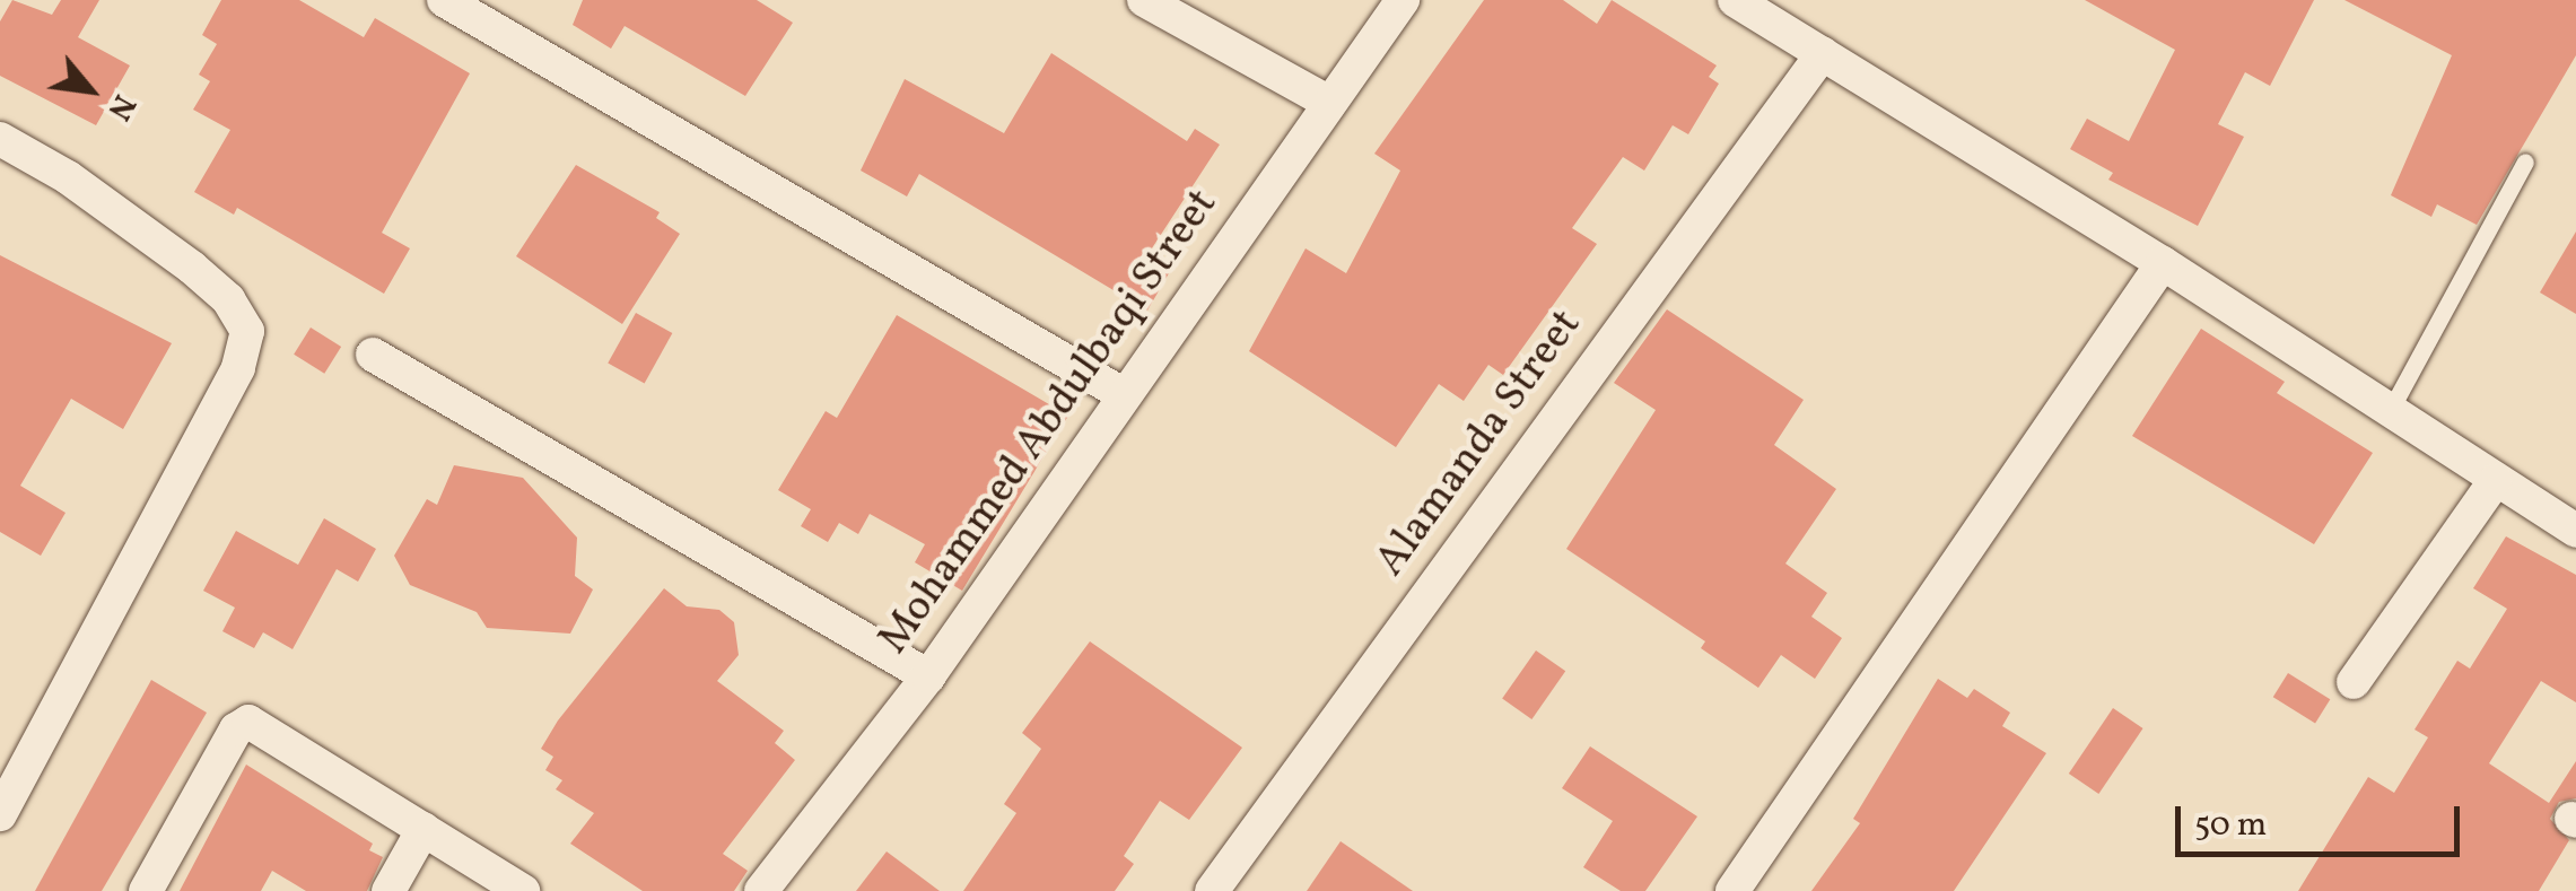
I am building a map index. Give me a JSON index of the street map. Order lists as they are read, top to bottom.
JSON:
{
  "streets": {
    "street": ["Mohammed Abdulbaqi Street", "Alamanda Street"]
  },
  "scale_bar": "50 m",
  "north": "bottom right"
}
